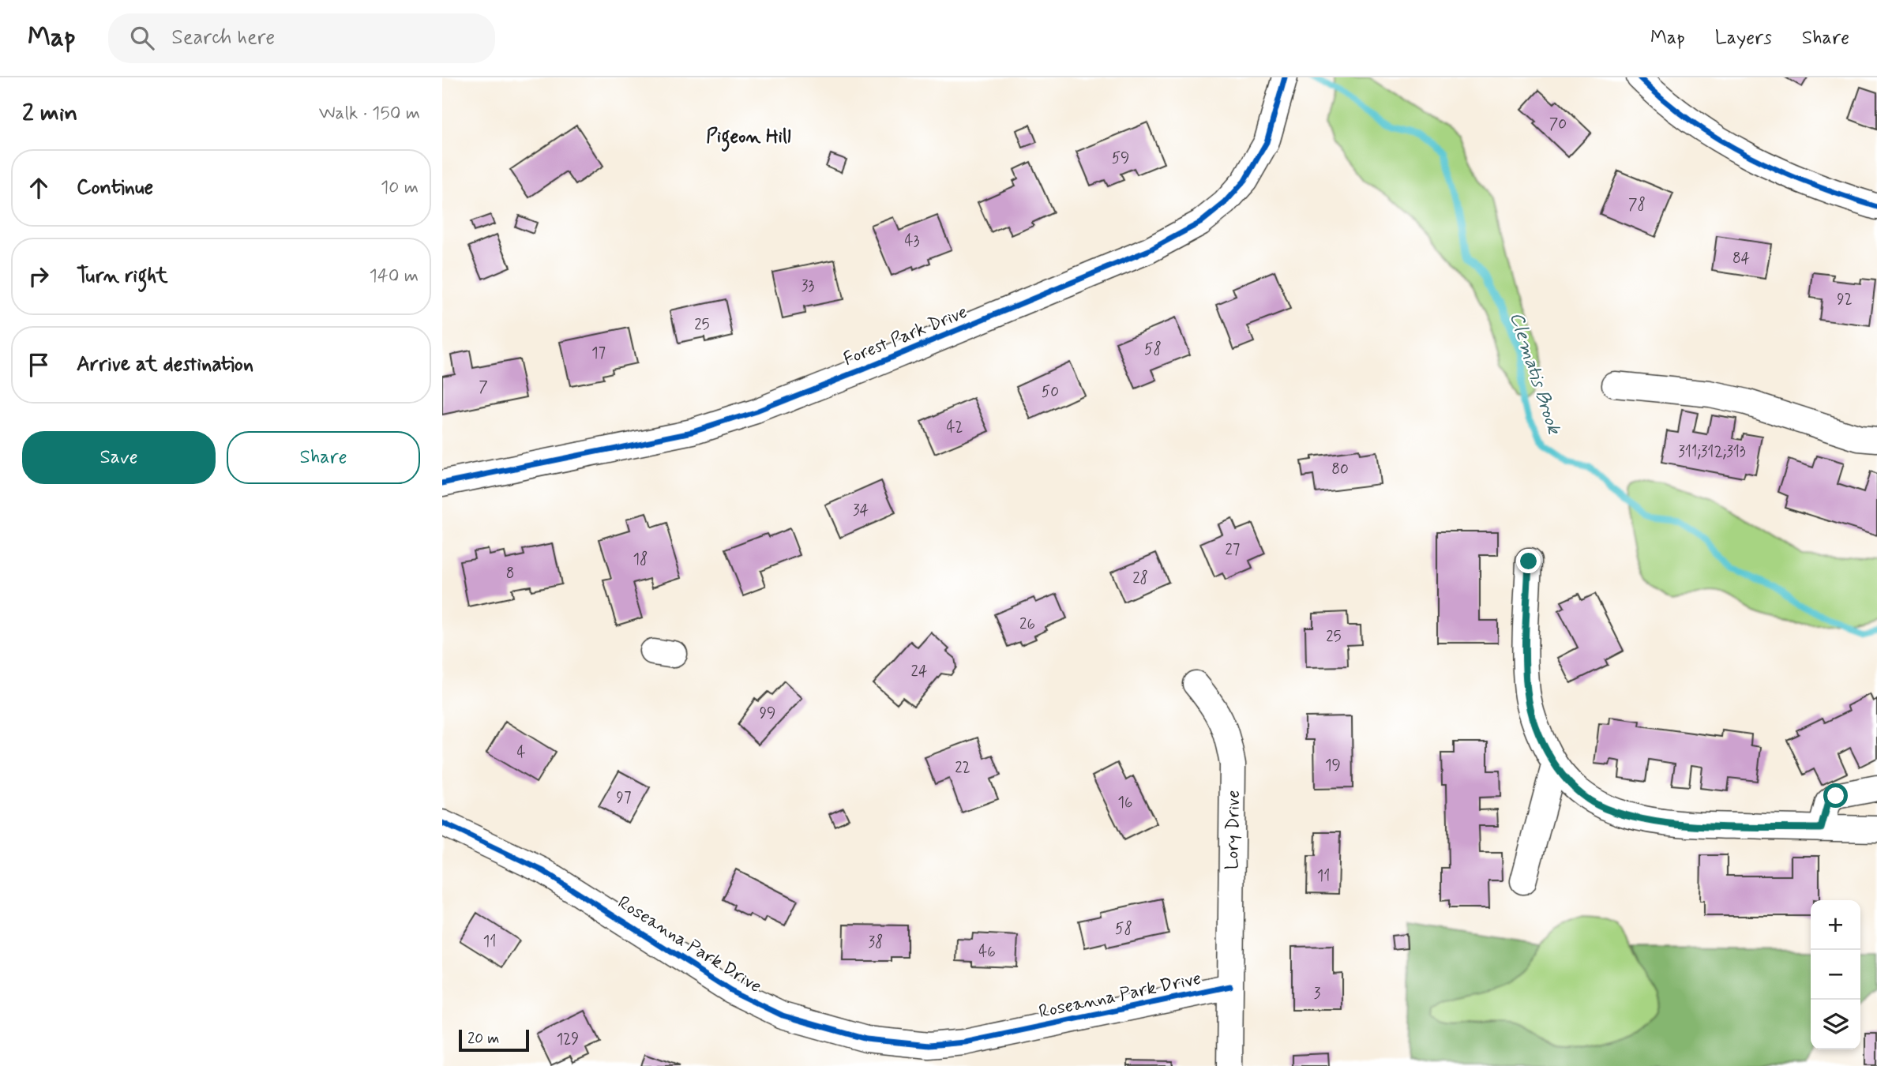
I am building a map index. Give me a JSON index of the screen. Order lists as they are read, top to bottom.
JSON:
{
  "streets": {
    "street": ["Forest Park Drive", "Lory Drive", "Roseanna Park Drive"]
  },
  "crossings": [
    ["Lory Drive", "Roseanna Park Drive"]
  ],
  "districts": ["Pigeon Hill"],
  "water": ["Clematis Brook"],
  "house_numbers": [
    "70",
    "59",
    "78",
    "43",
    "84",
    "33",
    "92",
    "25",
    "58",
    "17",
    "7",
    "50",
    "42",
    "311;312;313",
    "80",
    "34",
    "27",
    "18",
    "8",
    "28",
    "26",
    "25",
    "24",
    "99",
    "4",
    "19",
    "22",
    "97",
    "16",
    "11",
    "58",
    "11",
    "38",
    "46",
    "3",
    "129"
  ],
  "scale_bar": "20 m",
  "page": {
    "header": "Map",
    "search": "Search here",
    "nav": ["Map", "Layers", "Share"],
    "heading": ["2 min", "Walk · 150 m"],
    "list": [
      ["Continue", "10 m"],
      ["Turn right", "140 m"],
      "Arrive at destination"
    ],
    "buttons": ["Save", "Share"],
    "map_buttons": ["+", "−"],
    "scale": "20 m"
  }
}
